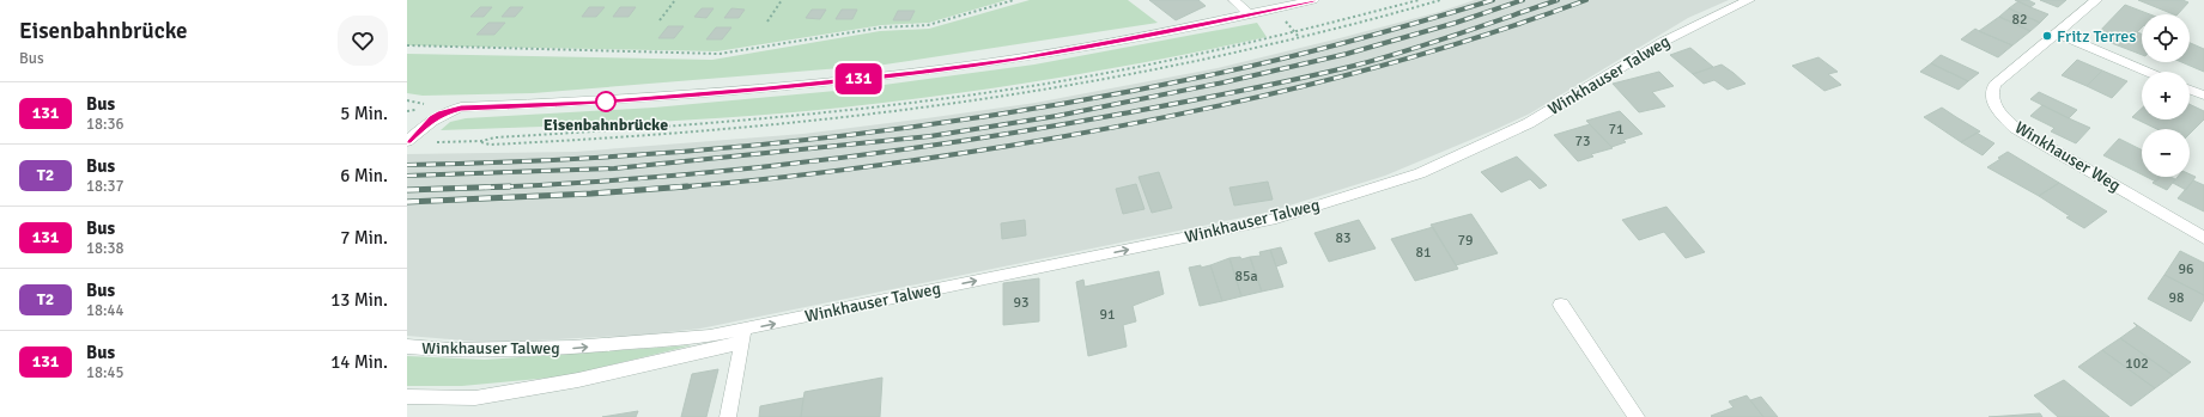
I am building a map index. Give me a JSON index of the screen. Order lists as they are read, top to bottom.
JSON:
{
  "streets": {
    "street": ["Winkhauser Talweg", "Winkhauser Weg"]
  },
  "one_way": ["Winkhauser Talweg"],
  "places": ["Fritz Terres", "Eisenbahnbrücke"],
  "lines": ["bus line 131"],
  "house_numbers": [
    "82",
    "71",
    "73",
    "83",
    "79",
    "81",
    "96",
    "85a",
    "98",
    "93",
    "91",
    "102"
  ],
  "page": {
    "heading": ["Eisenbahnbrücke", "Bus"],
    "on_map": "131",
    "map_buttons": ["+", "−"],
    "list": [
      {
        "mark": "131",
        "name": "Bus",
        "note": "18:36",
        "value": "5 Min."
      },
      {
        "mark": "T2",
        "name": "Bus",
        "note": "18:37",
        "value": "6 Min."
      },
      {
        "mark": "131",
        "name": "Bus",
        "note": "18:38",
        "value": "7 Min."
      },
      {
        "mark": "T2",
        "name": "Bus",
        "note": "18:44",
        "value": "13 Min."
      },
      {
        "mark": "131",
        "name": "Bus",
        "note": "18:45",
        "value": "14 Min."
      }
    ]
  }
}
